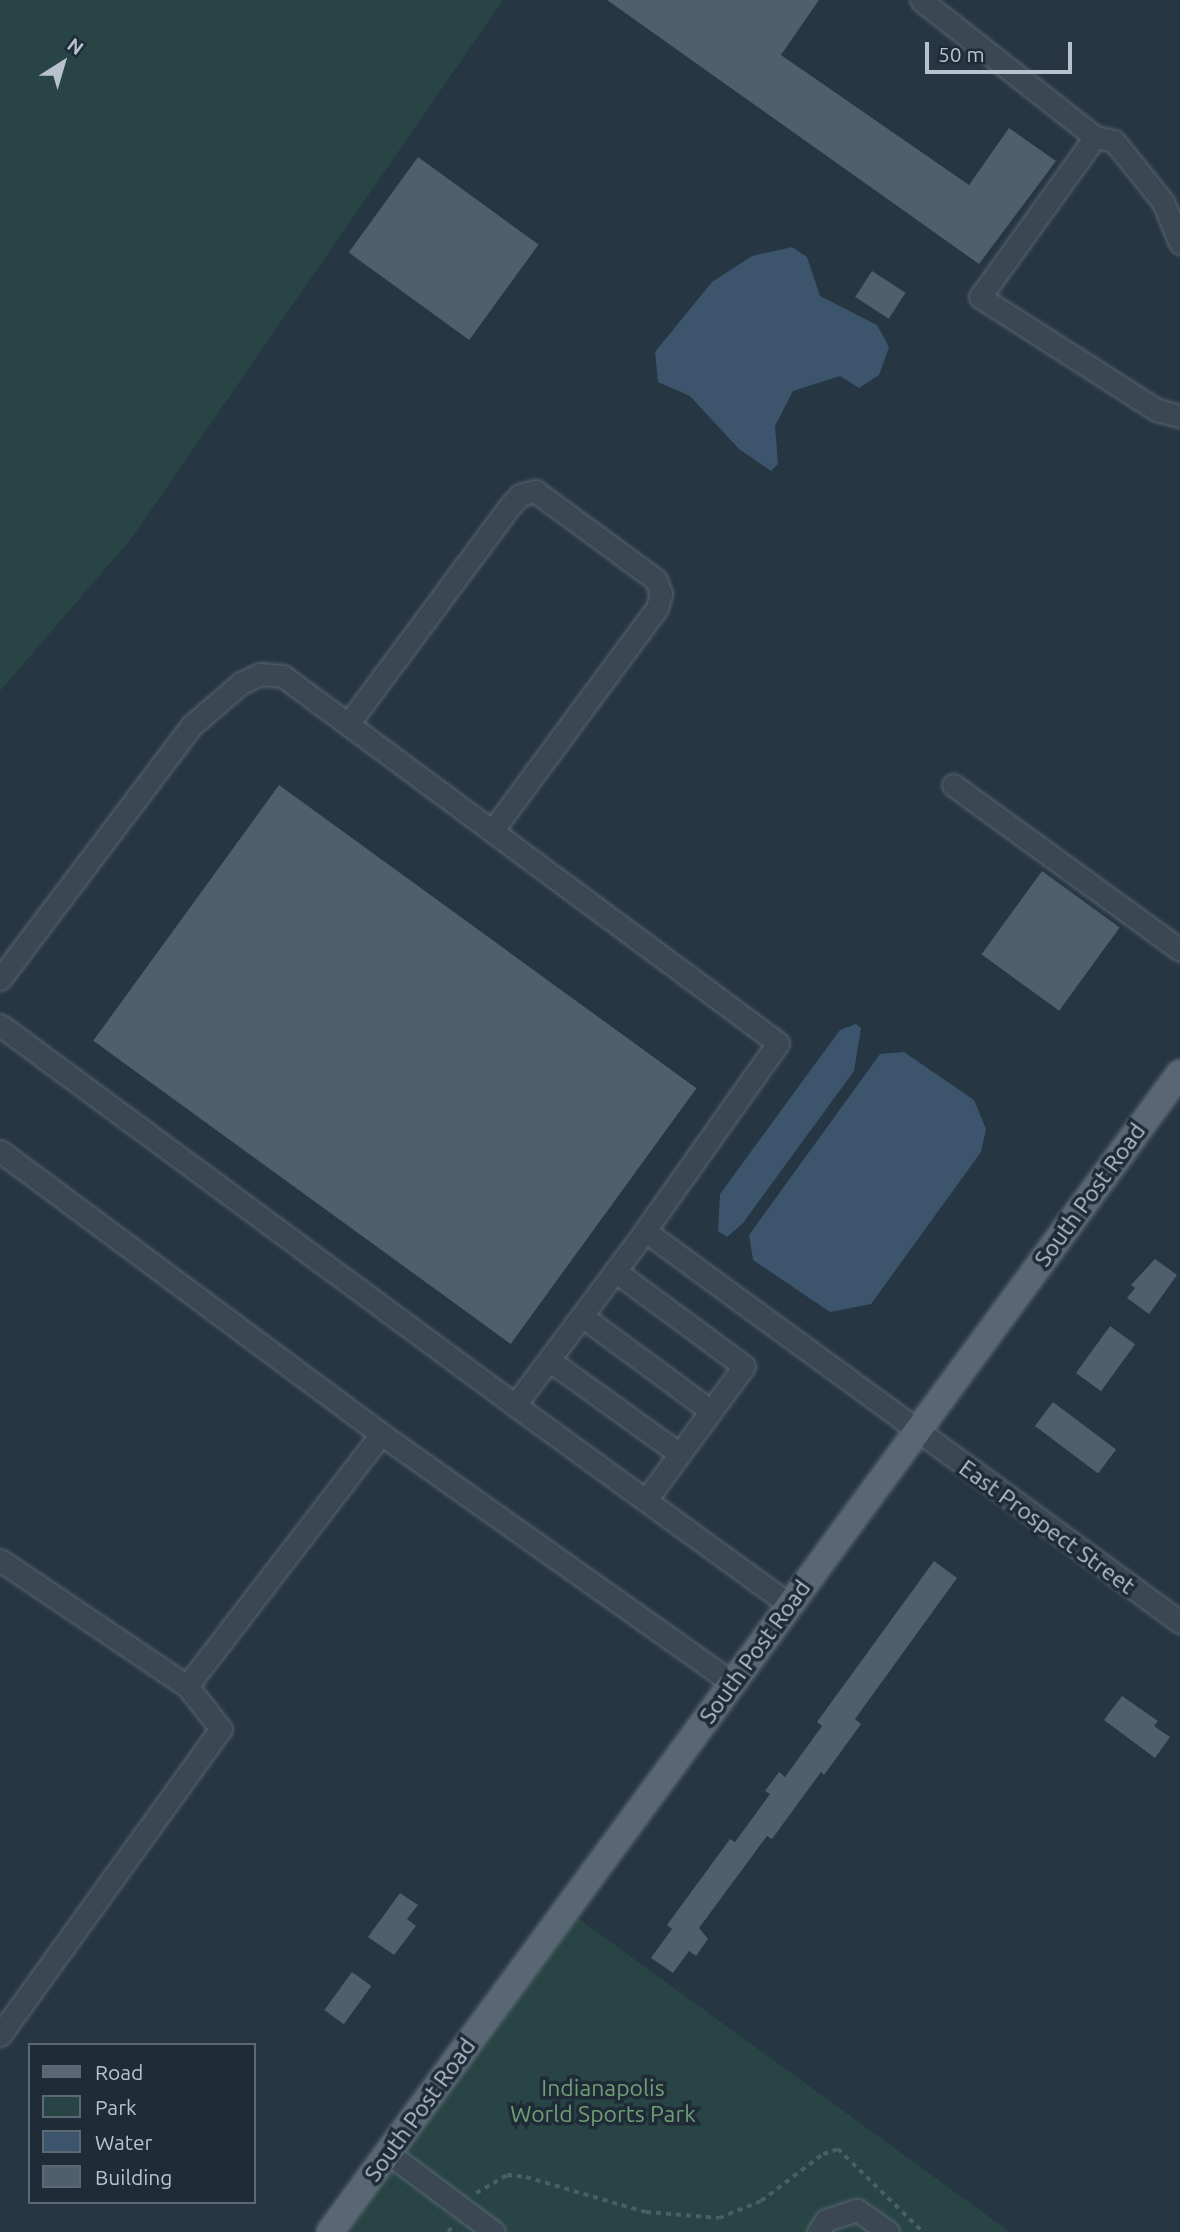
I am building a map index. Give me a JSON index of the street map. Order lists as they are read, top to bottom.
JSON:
{
  "streets": {
    "main road": ["South Post Road"],
    "street": ["East Prospect Street"]
  },
  "crossings": [
    ["South Post Road", "East Prospect Street"]
  ],
  "parks": ["Indianapolis World Sports Park"],
  "legend": [
    "Road",
    "Park",
    "Water",
    "Building"
  ],
  "scale_bar": "50 m",
  "north": "top right"
}
